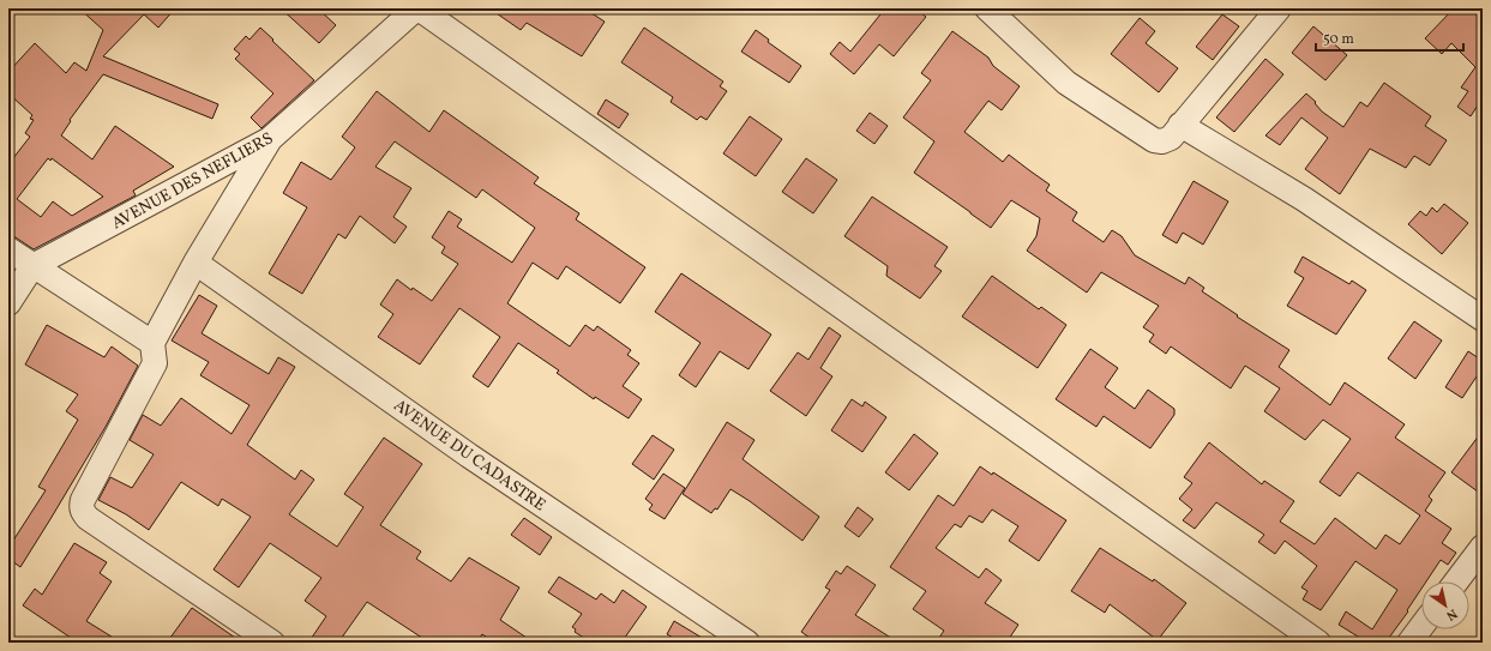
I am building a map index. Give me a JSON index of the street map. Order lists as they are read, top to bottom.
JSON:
{
  "streets": {
    "street": ["AVENUE DES NEFLIERS", "AVENUE DU CADASTRE"]
  },
  "scale_bar": "50 m",
  "north": "bottom right"
}
